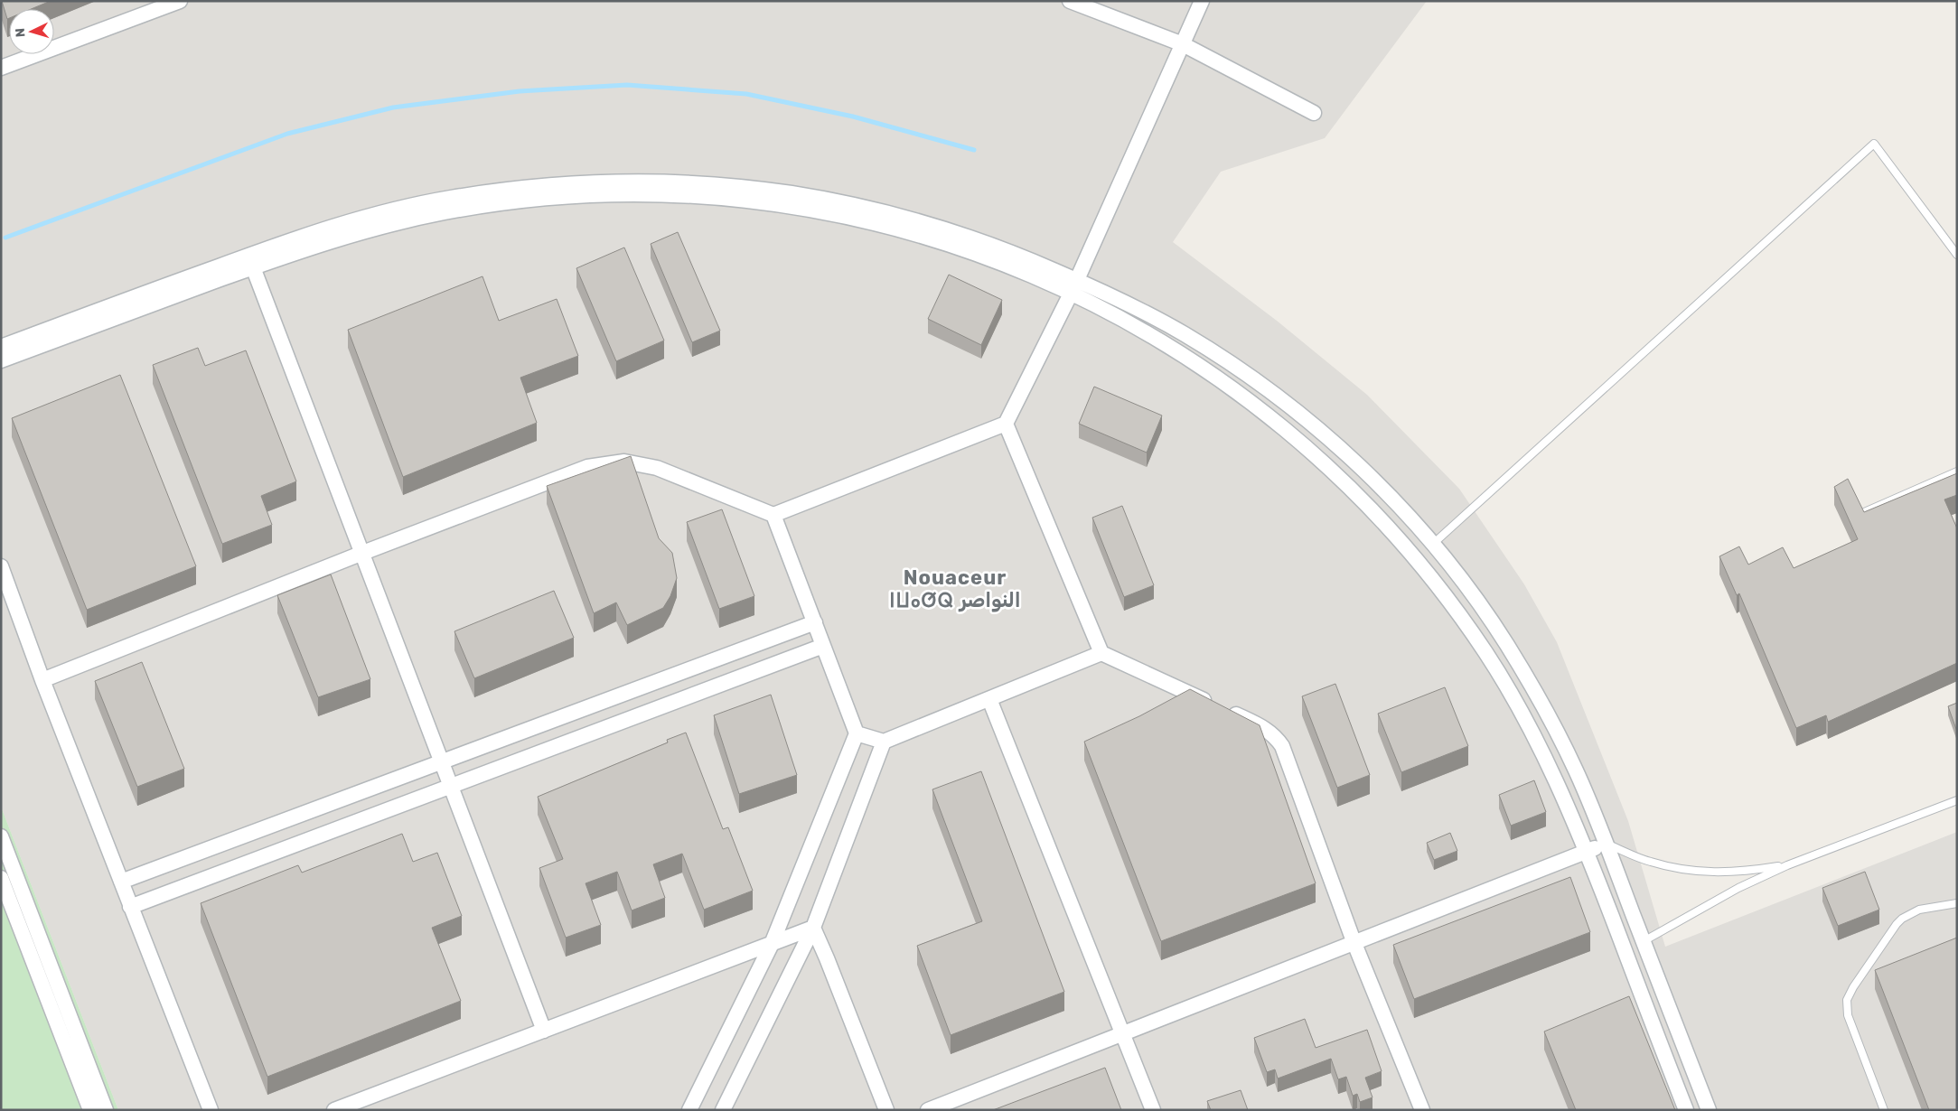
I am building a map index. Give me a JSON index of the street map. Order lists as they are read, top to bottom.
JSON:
{
  "districts": ["Nouaceur ⵏⵡⴰⵚⵕ النواصر"],
  "north": "left"
}
